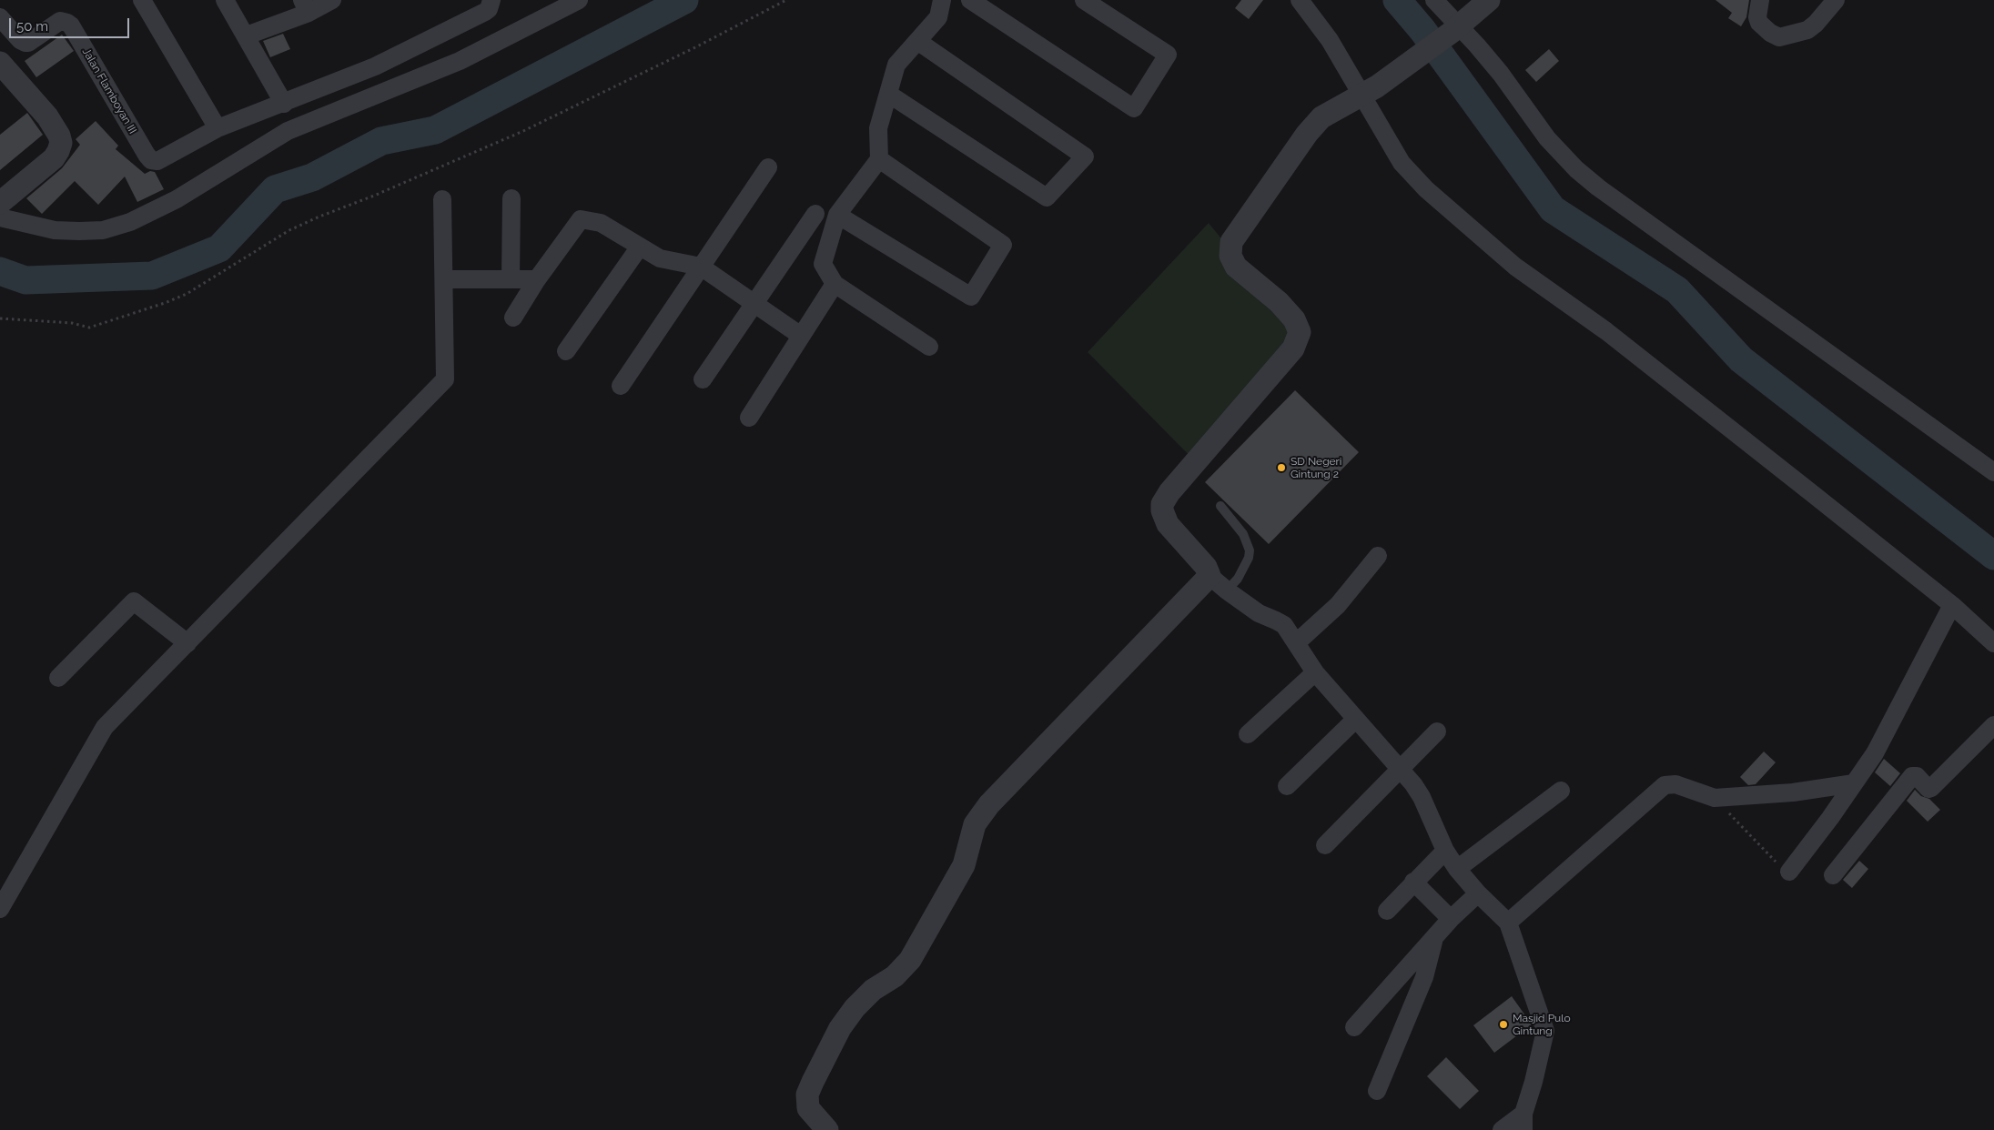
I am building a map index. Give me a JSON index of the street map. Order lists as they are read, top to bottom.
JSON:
{
  "streets": {
    "street": ["Jalan Flamboyan III"]
  },
  "places": ["SD Negeri Gintung 2", "Masjid Pulo Gintung"],
  "scale_bar": "50 m"
}
